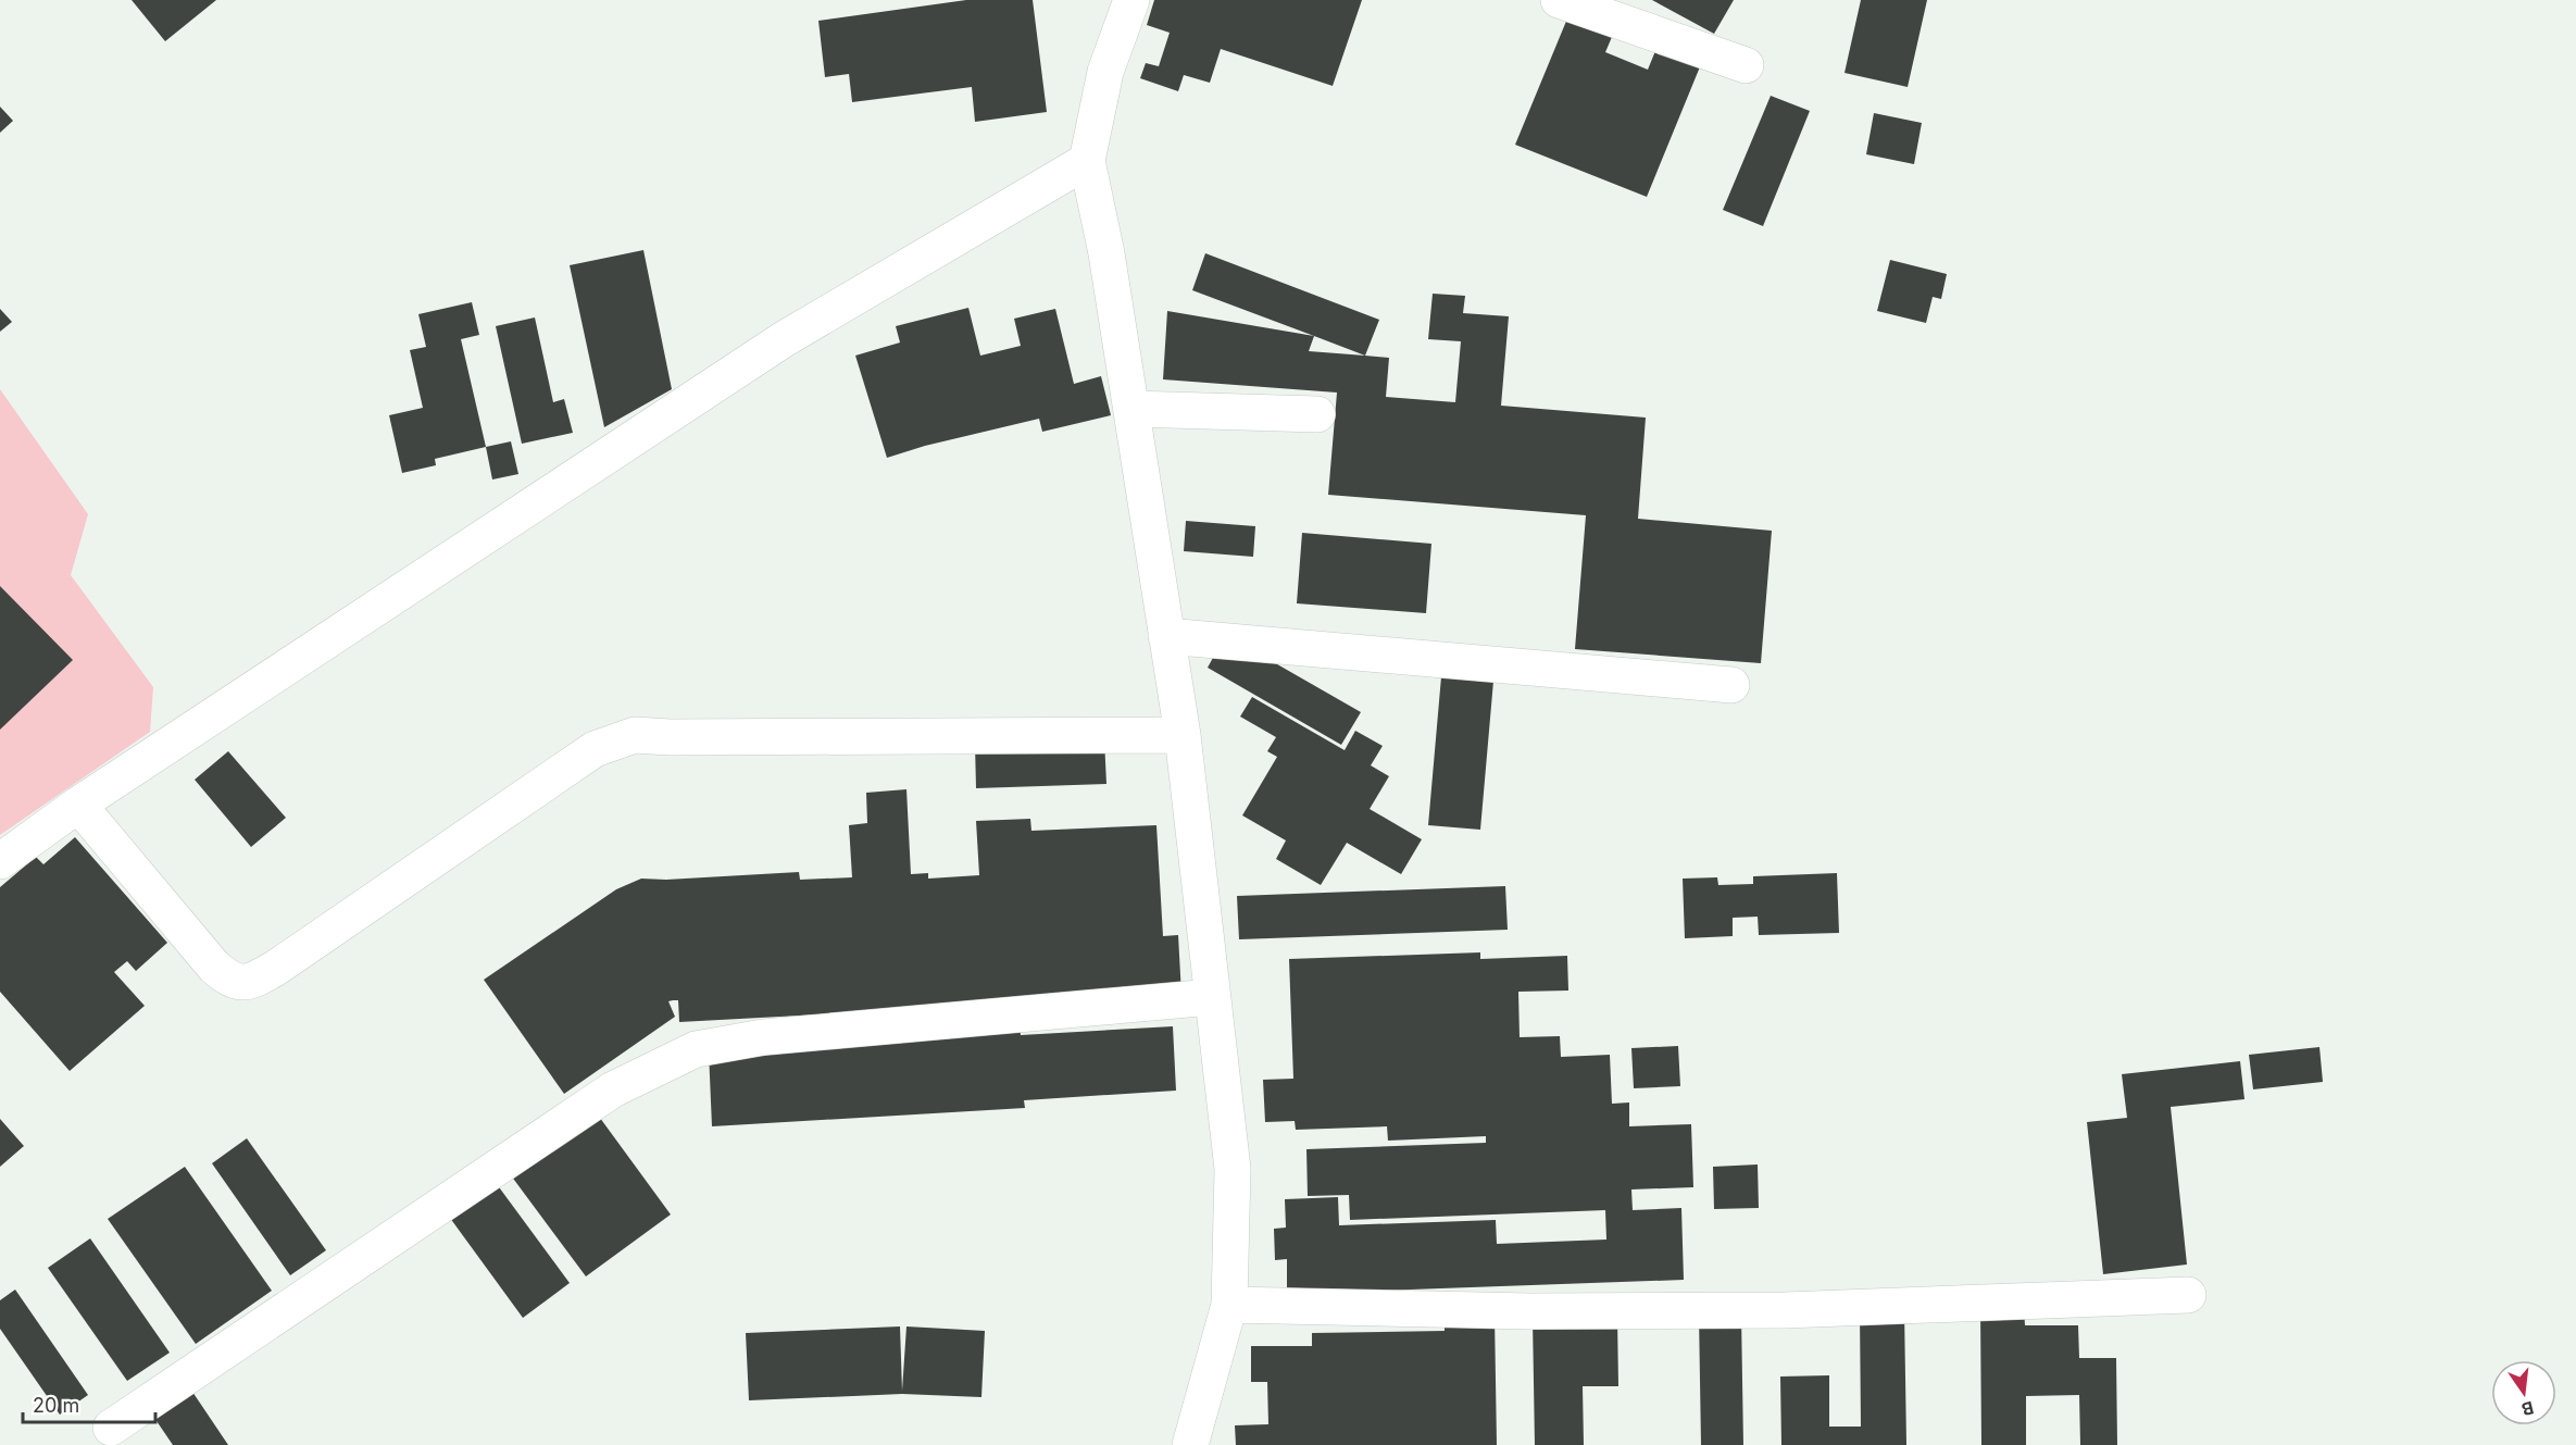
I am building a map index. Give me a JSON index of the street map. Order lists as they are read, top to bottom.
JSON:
{
  "scale_bar": "20 m",
  "north": "bottom"
}
